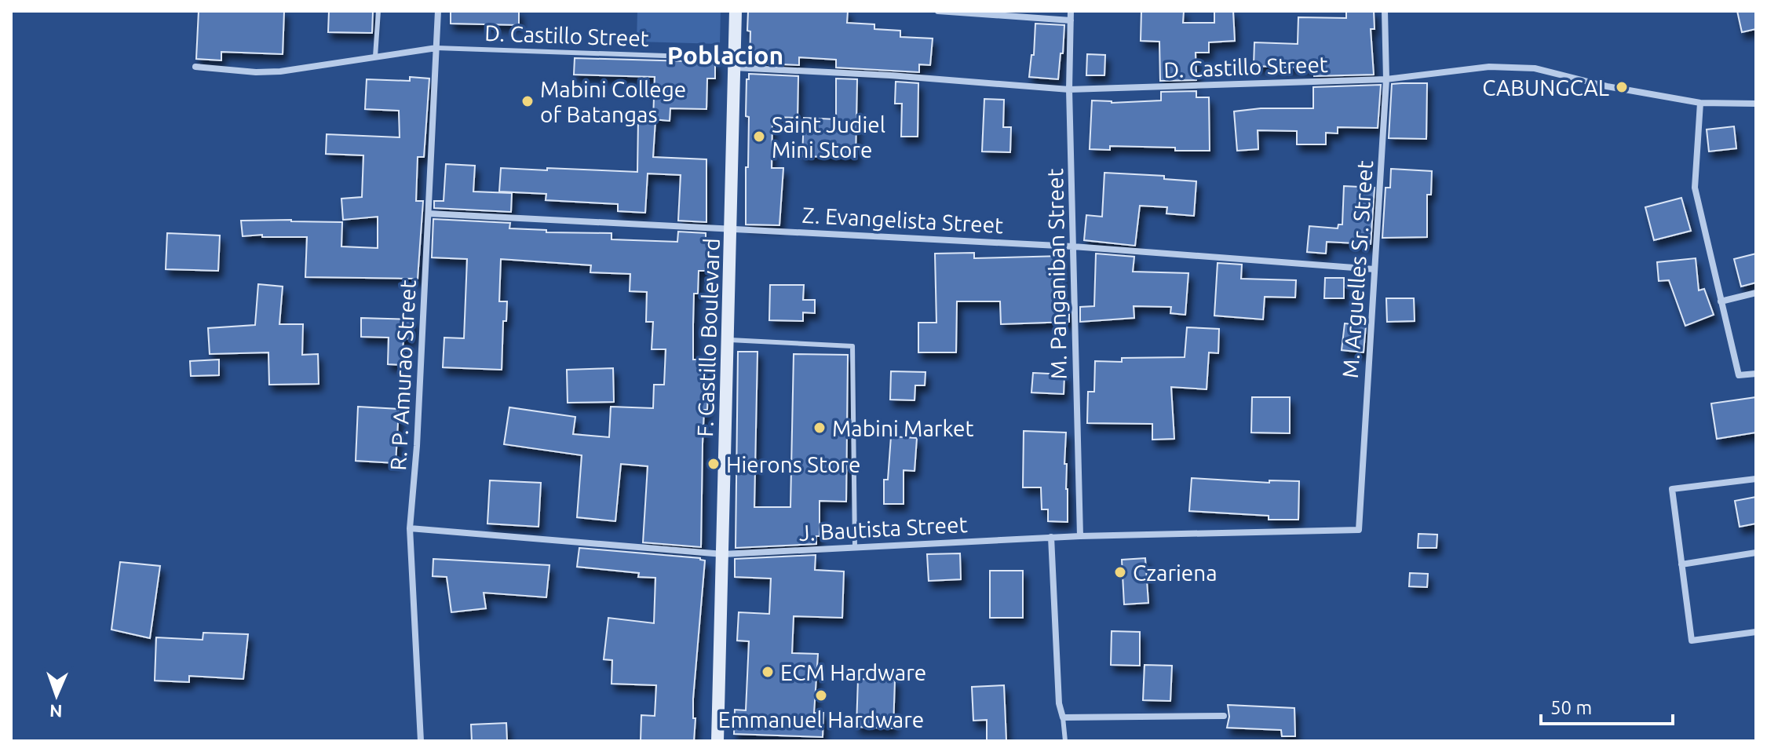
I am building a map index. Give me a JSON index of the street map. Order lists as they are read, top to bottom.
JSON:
{
  "streets": {
    "main road": ["F. Castillo Boulevard"],
    "street": [
      "D. Castillo Street",
      "Z. Evangelista Street",
      "M. Arguelles Sr. Street",
      "M. Panganiban Street",
      "R. P. Amurao Street",
      "J. Bautista Street"
    ]
  },
  "crossings": [
    ["D. Castillo Street", "M. Arguelles Sr. Street"],
    ["D. Castillo Street", "M. Panganiban Street"],
    ["D. Castillo Street", "F. Castillo Boulevard"],
    ["D. Castillo Street", "R. P. Amurao Street"],
    ["Z. Evangelista Street", "M. Arguelles Sr. Street"],
    ["Z. Evangelista Street", "M. Panganiban Street"],
    ["Z. Evangelista Street", "F. Castillo Boulevard"],
    ["Z. Evangelista Street", "R. P. Amurao Street"],
    ["M. Arguelles Sr. Street", "J. Bautista Street"],
    ["M. Panganiban Street", "J. Bautista Street"],
    ["F. Castillo Boulevard", "J. Bautista Street"],
    ["R. P. Amurao Street", "J. Bautista Street"]
  ],
  "districts": ["Poblacion"],
  "places": [
    "CABUNGCAL",
    "Mabini College of Batangas",
    "Saint Judiel Mini Store",
    "Mabini Market",
    "Hierons Store",
    "Czariena",
    "ECM Hardware",
    "Emmanuel Hardware"
  ],
  "scale_bar": "50 m",
  "north": "bottom"
}
